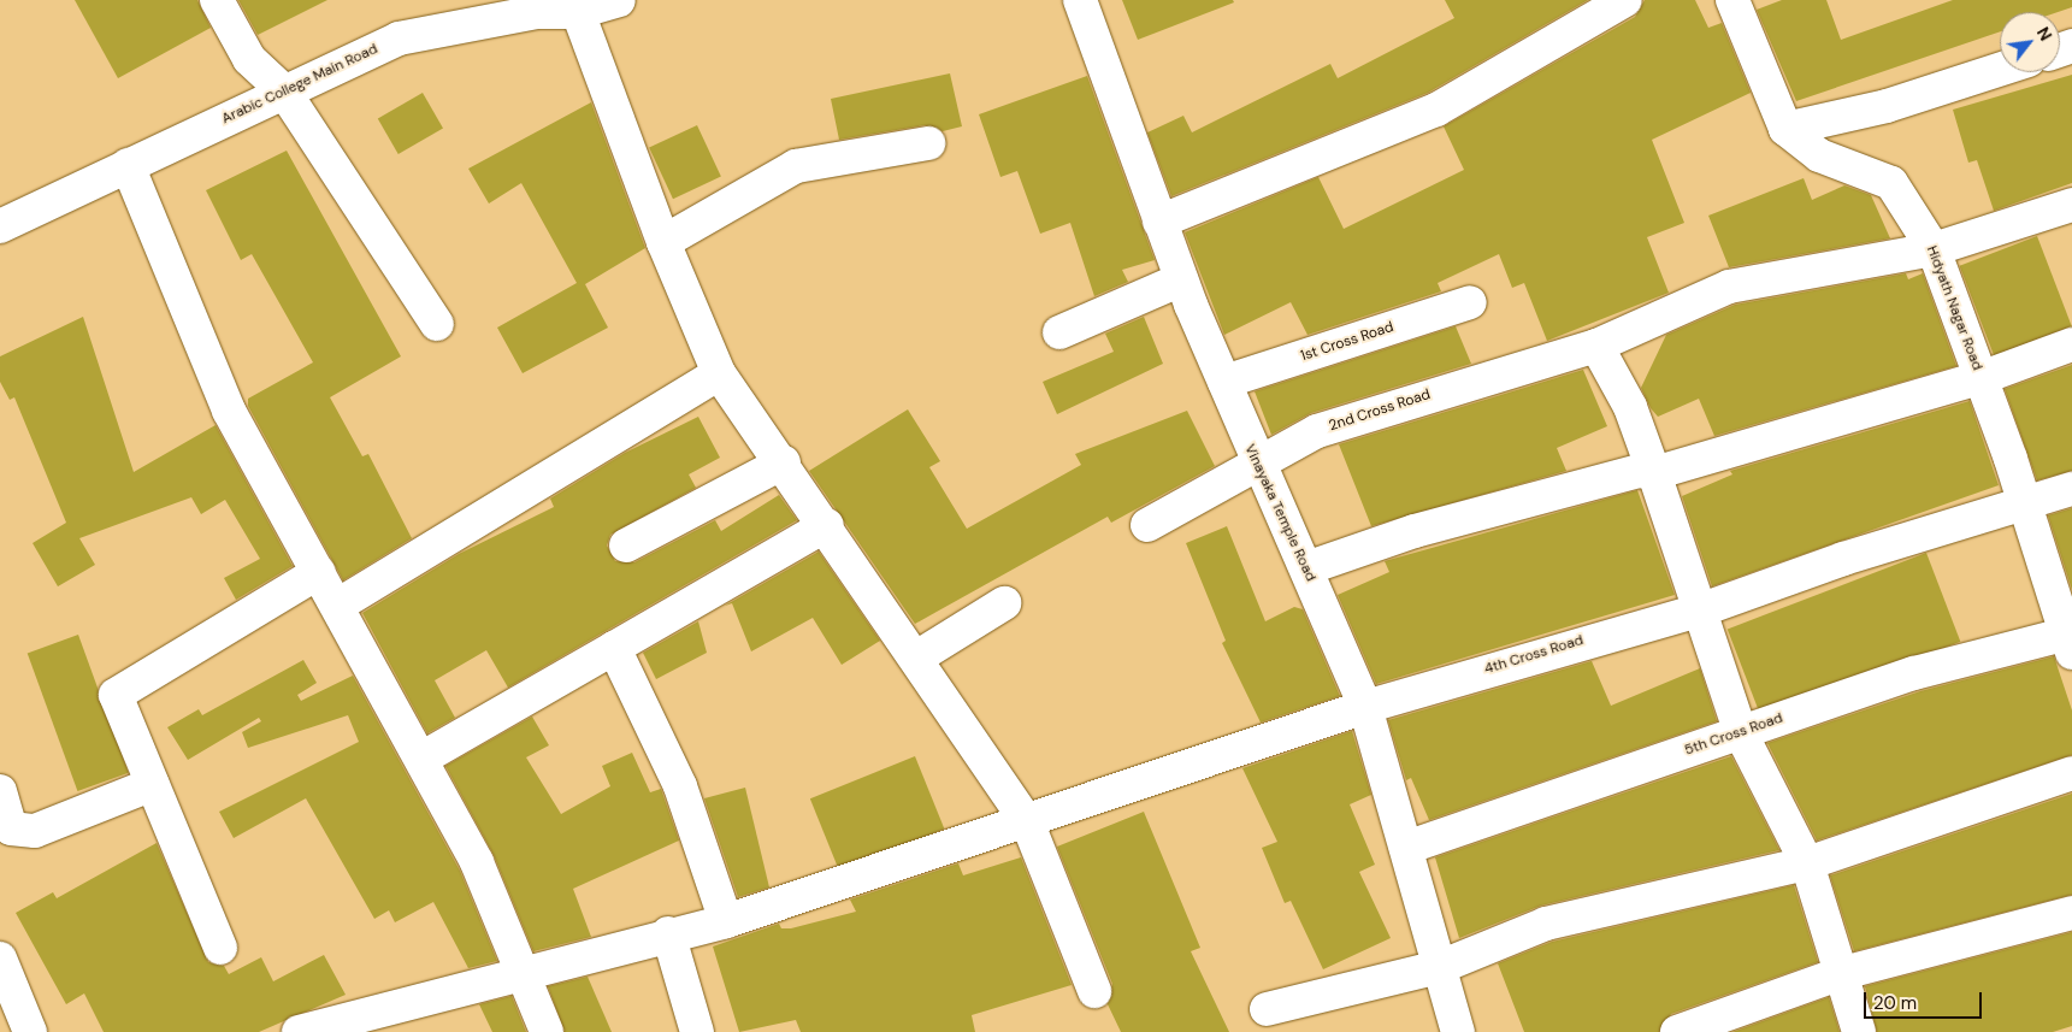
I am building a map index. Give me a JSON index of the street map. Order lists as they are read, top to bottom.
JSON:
{
  "streets": {
    "street": [
      "Arabic College Main Road",
      "Hidyath Nagar Road",
      "1st Cross Road",
      "2nd Cross Road",
      "Vinayaka Temple Road",
      "4th Cross Road",
      "5th Cross Road"
    ]
  },
  "crossings": [
    ["Hidyath Nagar Road", "2nd Cross Road"],
    ["Hidyath Nagar Road", "4th Cross Road"],
    ["Hidyath Nagar Road", "5th Cross Road"],
    ["1st Cross Road", "Vinayaka Temple Road"],
    ["2nd Cross Road", "Vinayaka Temple Road"],
    ["Vinayaka Temple Road", "4th Cross Road"],
    ["Vinayaka Temple Road", "5th Cross Road"]
  ],
  "scale_bar": "20 m",
  "north": "top right"
}
